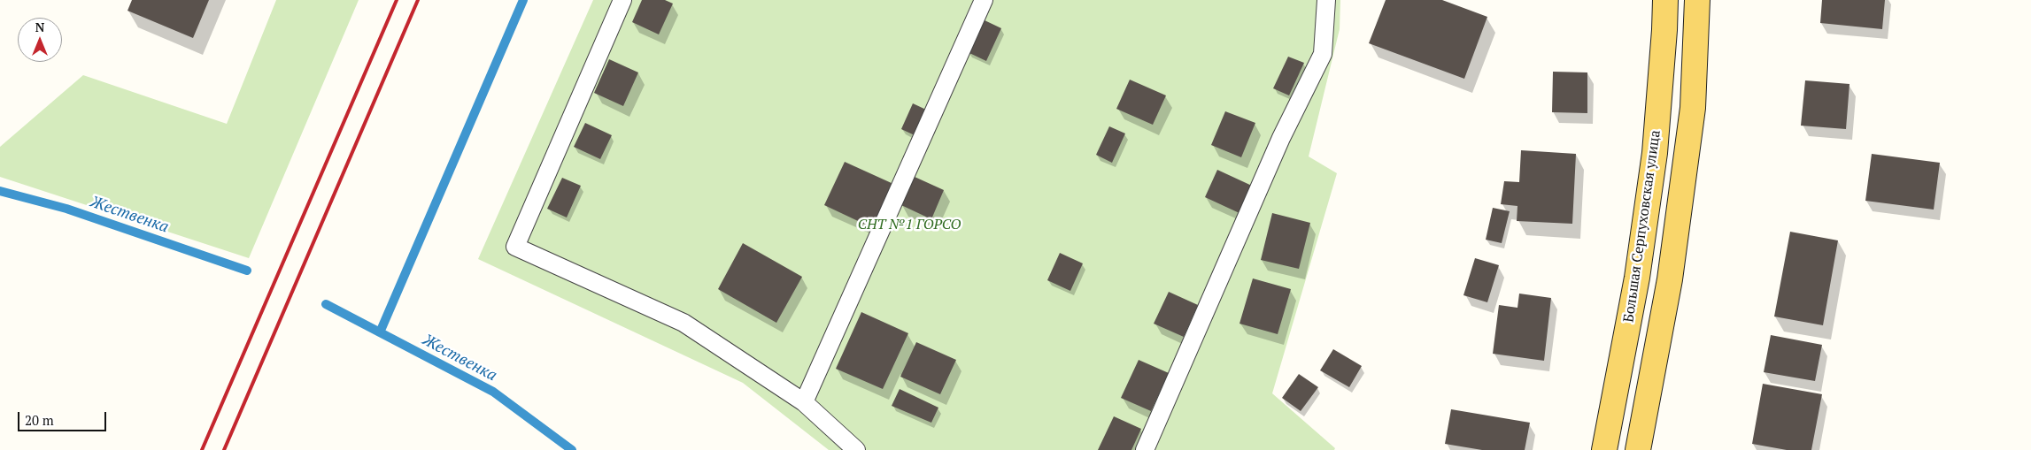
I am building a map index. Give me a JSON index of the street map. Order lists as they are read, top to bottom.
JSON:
{
  "streets": {
    "main road": ["Большая Серпуховская улица"]
  },
  "water": ["Жественка"],
  "parks": ["СНТ №1 ГОРСО"],
  "scale_bar": "20 m",
  "north": "top"
}
